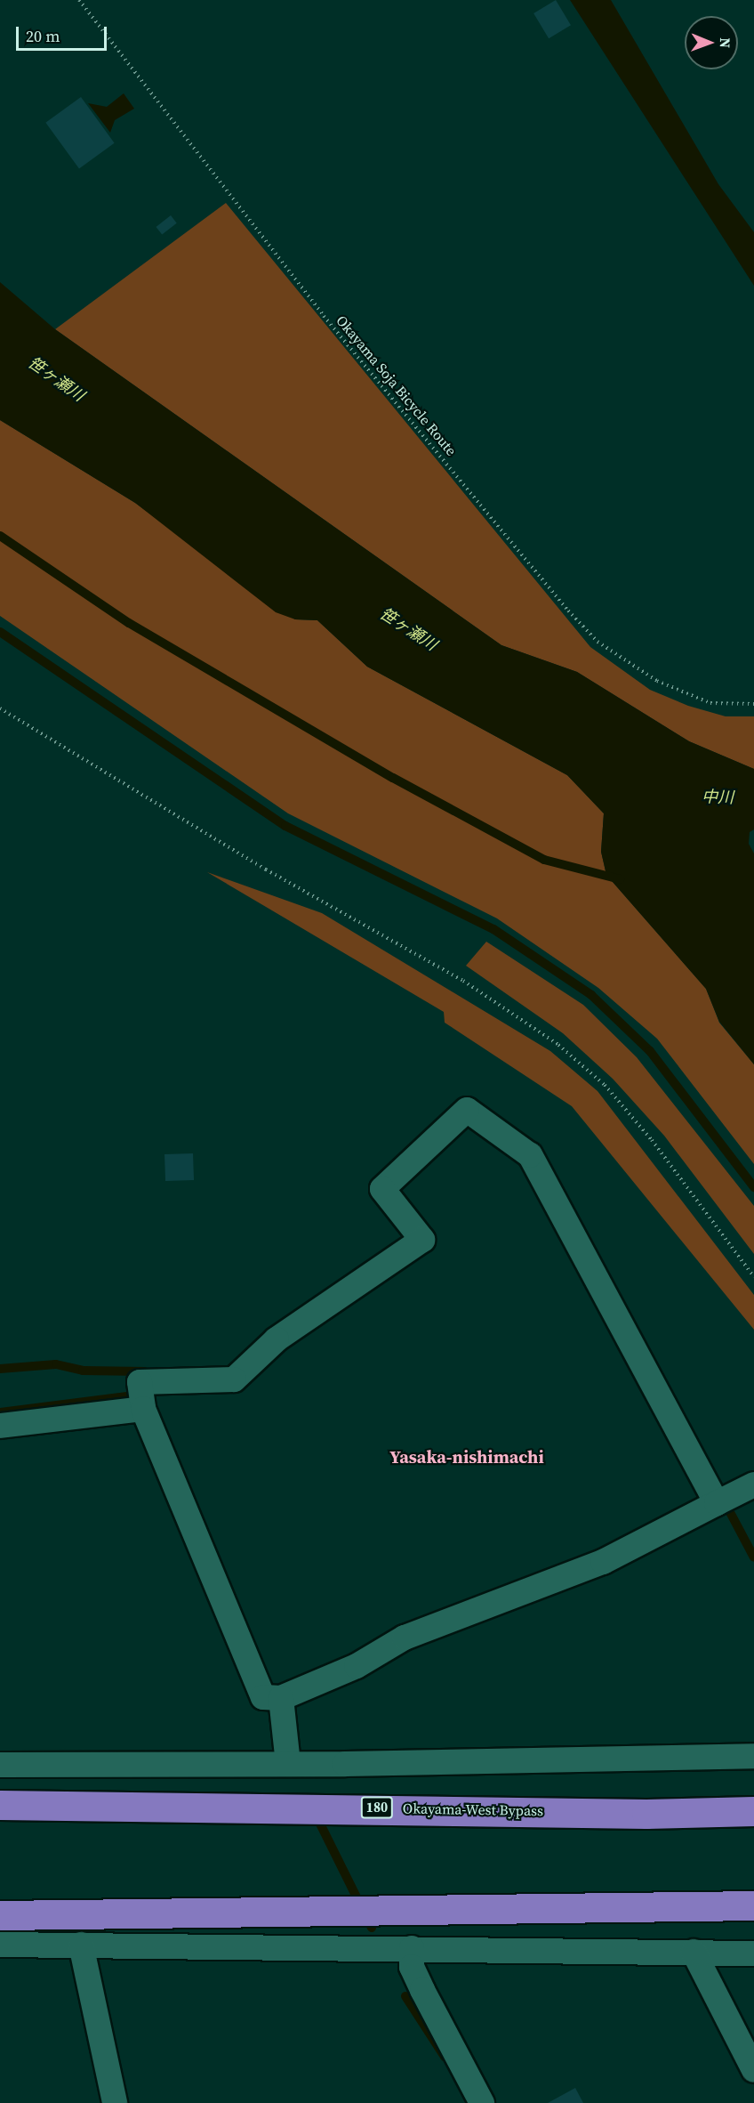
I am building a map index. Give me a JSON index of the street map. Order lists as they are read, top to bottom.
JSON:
{
  "streets": {
    "highway": ["180", "Okayama-West Bypass"],
    "path": ["Okayama Soja Bicycle Route"]
  },
  "districts": ["Yasaka-nishimachi"],
  "water": ["笹ヶ瀬川", "中川"],
  "scale_bar": "20 m",
  "north": "right"
}
